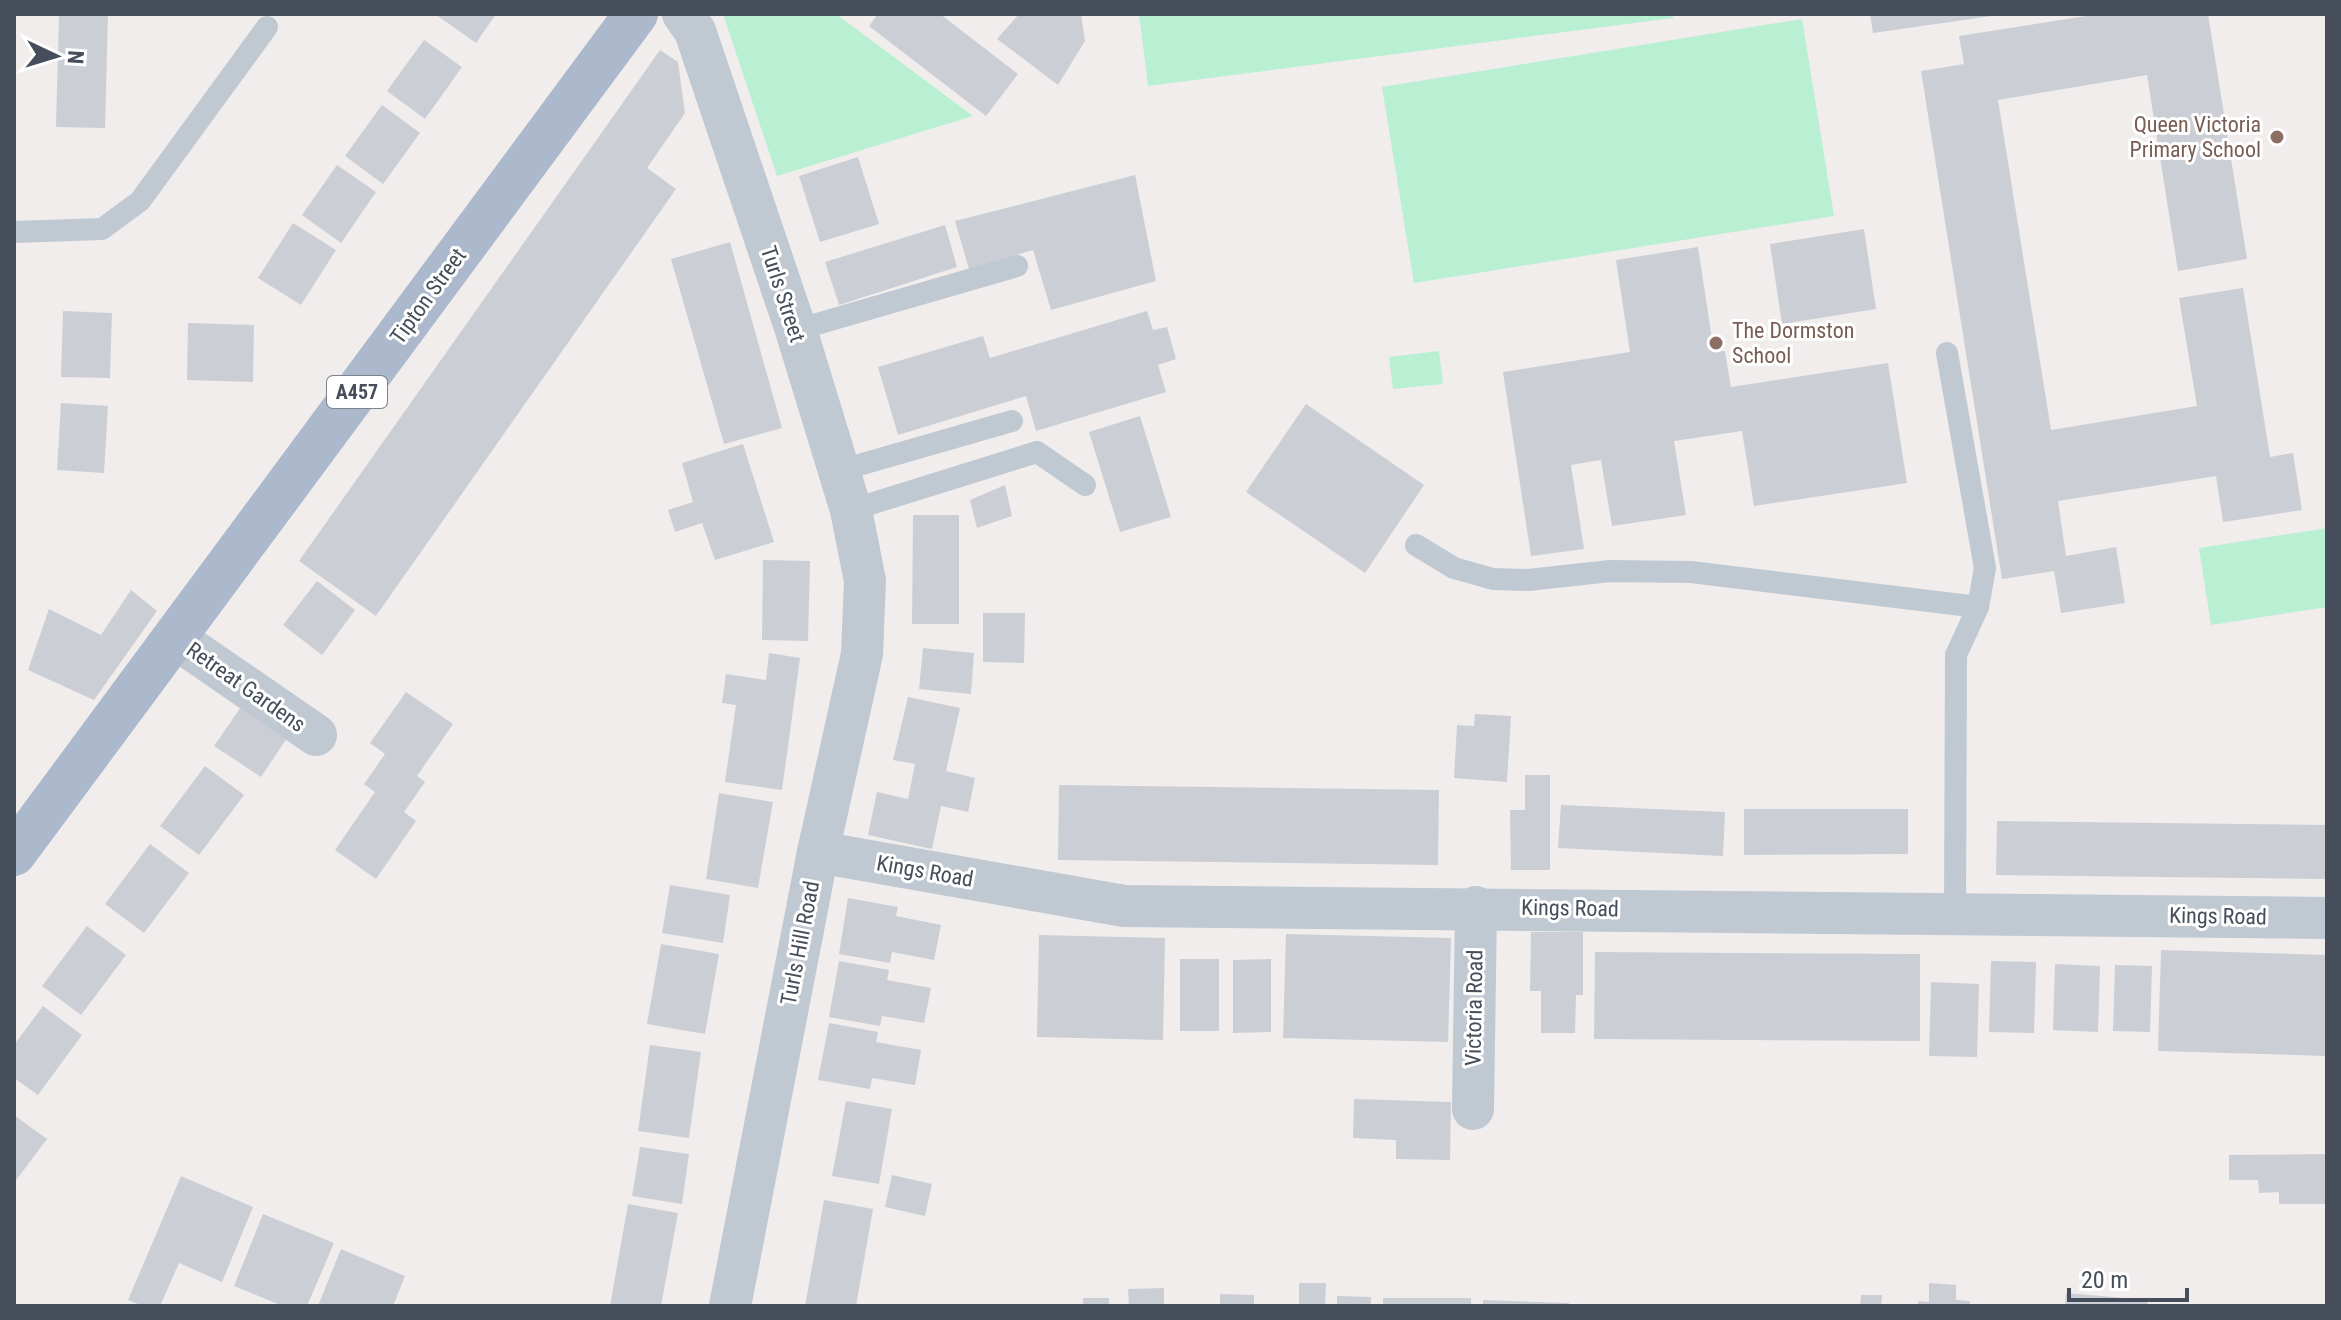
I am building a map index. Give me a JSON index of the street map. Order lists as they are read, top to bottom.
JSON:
{
  "streets": {
    "main road": ["Tipton Street", "A457"],
    "street": [
      "Turls Street",
      "Retreat Gardens",
      "Kings Road",
      "Turls Hill Road",
      "Victoria Road"
    ]
  },
  "crossings": [
    ["Turls Street", "Turls Hill Road"],
    ["Tipton Street", "Retreat Gardens"],
    ["Kings Road", "Turls Hill Road"],
    ["Kings Road", "Victoria Road"]
  ],
  "places": ["Queen Victoria Primary School", "The Dormston School"],
  "scale_bar": "20 m",
  "north": "right"
}
